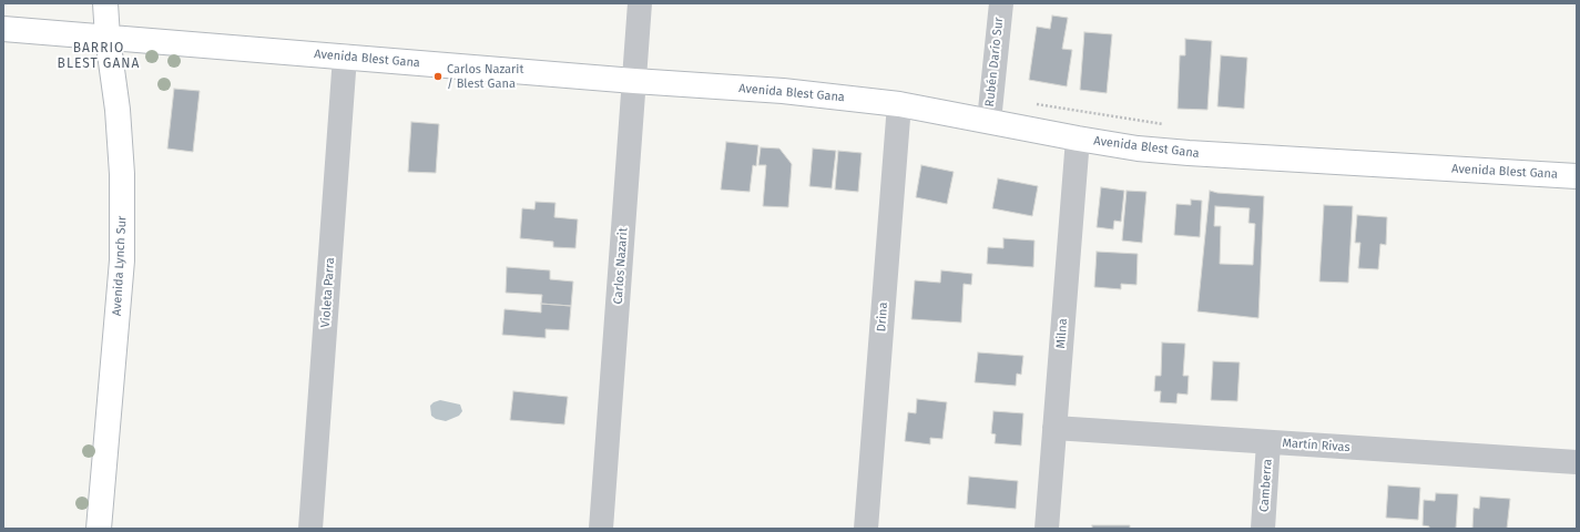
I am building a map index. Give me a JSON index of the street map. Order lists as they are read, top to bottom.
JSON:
{
  "streets": {
    "street": [
      "Avenida Blest Gana",
      "Rubén Darío Sur",
      "Avenida Lynch Sur",
      "Carlos Nazarit",
      "Violeta Parra",
      "Drina",
      "Milna",
      "Martín Rivas",
      "Camberra"
    ]
  },
  "crossings": [
    ["Avenida Blest Gana", "Rubén Darío Sur"],
    ["Avenida Blest Gana", "Avenida Lynch Sur"],
    ["Avenida Blest Gana", "Carlos Nazarit"],
    ["Avenida Blest Gana", "Violeta Parra"],
    ["Avenida Blest Gana", "Drina"],
    ["Avenida Blest Gana", "Milna"],
    ["Milna", "Martín Rivas"],
    ["Martín Rivas", "Camberra"]
  ],
  "districts": ["BARRIO BLEST GANA"],
  "places": ["Carlos Nazarit / Blest Gana"]
}
